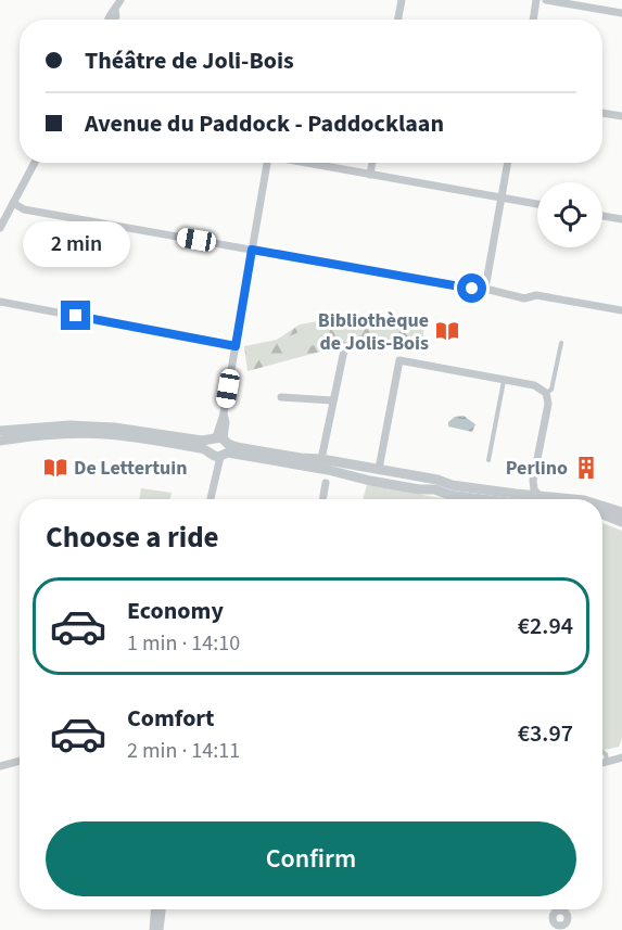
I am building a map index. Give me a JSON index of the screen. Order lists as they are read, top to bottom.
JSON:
{
  "places": {
    "library": ["Bibliothèque de Jolis-Bois", "De Lettertuin"],
    "building": ["Perlino"]
  },
  "page": {
    "banner": ["Théâtre de Joli-Bois", "Avenue du Paddock - Paddocklaan"],
    "bubble": "2 min",
    "heading": "Choose a ride",
    "list": [
      {
        "name": "Economy",
        "note": "1 min · 14:10",
        "value": "€2.94"
      },
      {
        "name": "Comfort",
        "note": "2 min · 14:11",
        "value": "€3.97"
      }
    ],
    "buttons": "Confirm"
  }
}
